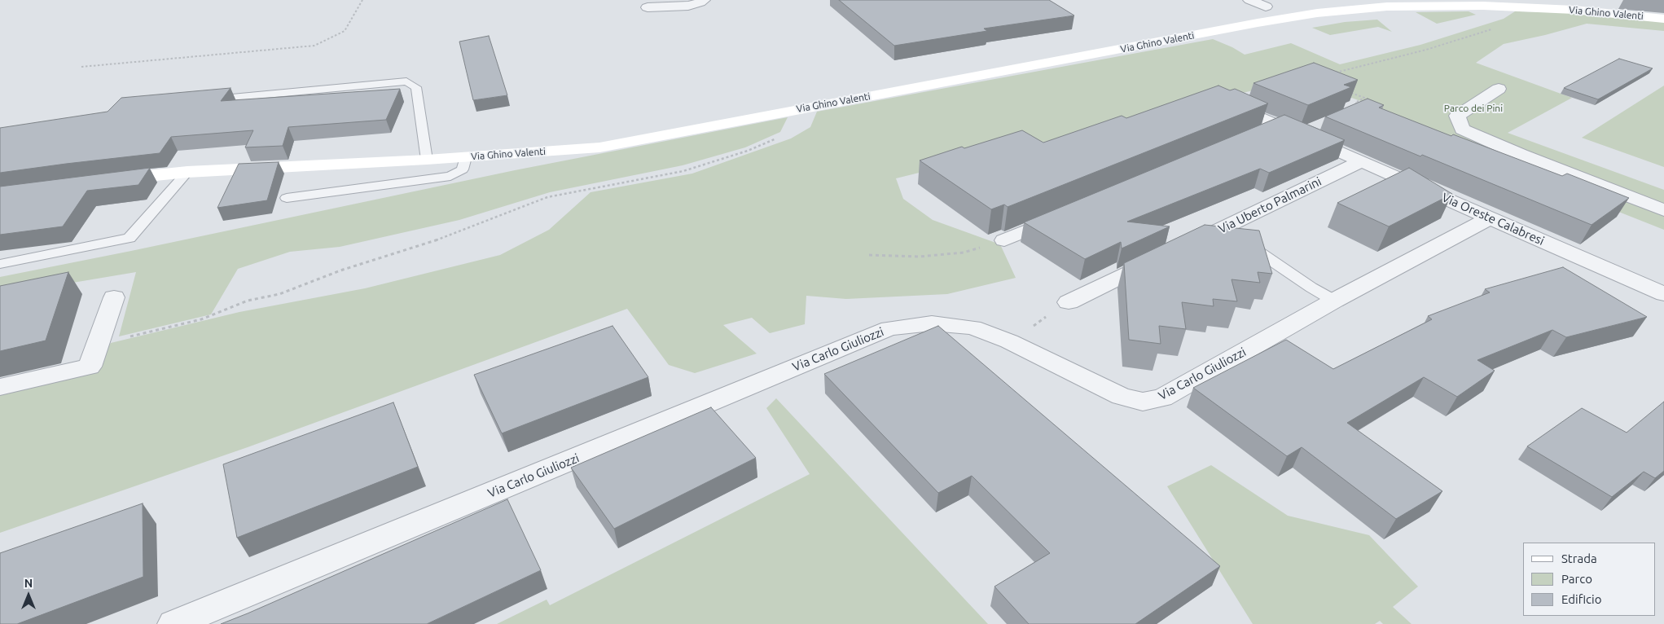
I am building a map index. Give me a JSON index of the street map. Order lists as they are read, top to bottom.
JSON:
{
  "streets": {
    "main road": ["Via Ghino Valenti"],
    "street": ["Via Uberto Palmarini", "Via Oreste Calabresi", "Via Carlo Giuliozzi"]
  },
  "crossings": [
    ["Via Uberto Palmarini", "Via Oreste Calabresi"],
    ["Via Oreste Calabresi", "Via Carlo Giuliozzi"]
  ],
  "parks": ["Parco dei Pini"],
  "legend": ["Strada", "Parco", "Edificio"],
  "north": "top"
}
